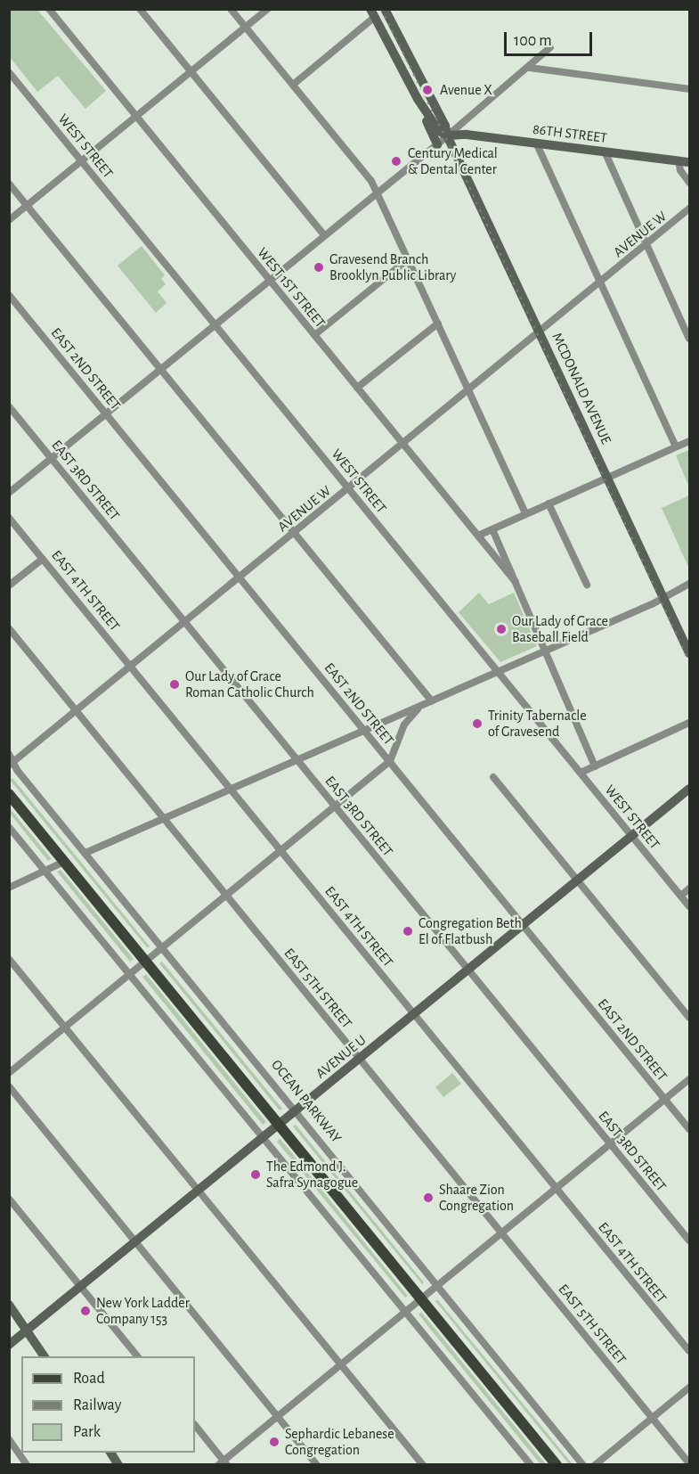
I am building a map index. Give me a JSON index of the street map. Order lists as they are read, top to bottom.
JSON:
{
  "streets": {
    "main road": ["86TH STREET", "MCDONALD AVENUE", "AVENUE U"],
    "street": [
      "WEST STREET",
      "AVENUE W",
      "WEST 1ST STREET",
      "EAST 2ND STREET",
      "EAST 3RD STREET",
      "EAST 4TH STREET",
      "EAST 5TH STREET",
      "OCEAN PARKWAY"
    ]
  },
  "crossings": [
    ["86TH STREET", "MCDONALD AVENUE"],
    ["WEST STREET", "AVENUE W"],
    ["WEST STREET", "AVENUE U"],
    ["AVENUE W", "WEST 1ST STREET"],
    ["AVENUE W", "EAST 2ND STREET"],
    ["AVENUE W", "MCDONALD AVENUE"],
    ["AVENUE W", "EAST 3RD STREET"],
    ["AVENUE W", "EAST 4TH STREET"],
    ["AVENUE W", "EAST 5TH STREET"],
    ["AVENUE W", "OCEAN PARKWAY"],
    ["EAST 2ND STREET", "AVENUE U"],
    ["EAST 3RD STREET", "AVENUE U"],
    ["EAST 4TH STREET", "AVENUE U"],
    ["EAST 5TH STREET", "AVENUE U"],
    ["AVENUE U", "OCEAN PARKWAY"]
  ],
  "places": [
    "Avenue X",
    "Century Medical & Dental Center",
    "Gravesend Branch Brooklyn Public Library",
    "Our Lady of Grace Baseball Field",
    "Our Lady of Grace Roman Catholic Church",
    "Trinity Tabernacle of Gravesend",
    "Congregation Beth El of Flatbush",
    "The Edmond J. Safra Synagogue",
    "Shaare Zion Congregation",
    "New York Ladder Company 153",
    "Sephardic Lebanese Congregation"
  ],
  "legend": ["Road", "Railway", "Park"],
  "scale_bar": "100 m"
}
